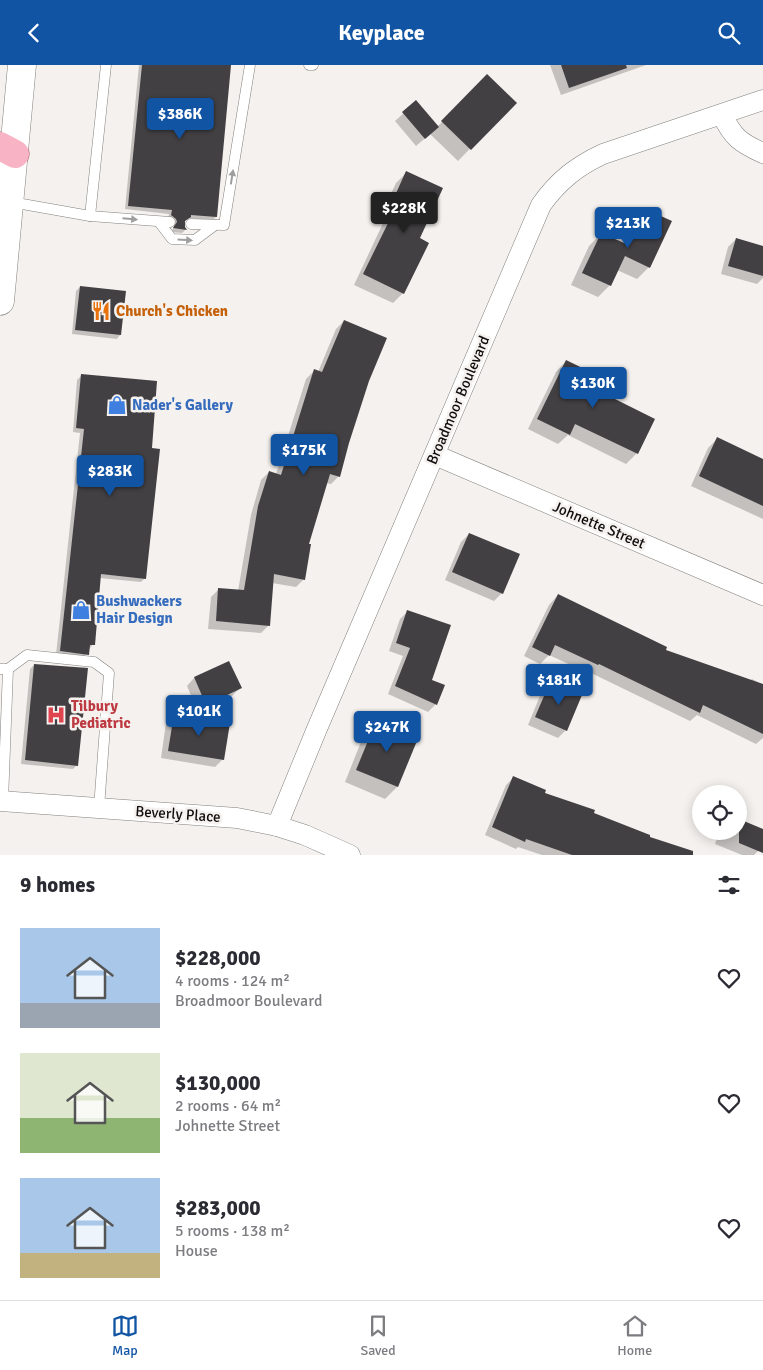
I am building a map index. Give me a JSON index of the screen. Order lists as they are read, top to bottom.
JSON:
{
  "streets": {
    "street": ["Broadmoor Boulevard", "Johnette Street", "Beverly Place"]
  },
  "crossings": [
    ["Broadmoor Boulevard", "Johnette Street"],
    ["Broadmoor Boulevard", "Beverly Place"]
  ],
  "places": {
    "restaurant": ["Church's Chicken"],
    "shop": ["Nader's Gallery", "Bushwackers Hair Design"],
    "hospital": ["Tilbury Pediatric"]
  },
  "page": {
    "header": "Keyplace",
    "price": [
      "$386K",
      "$228K",
      "$213K",
      "$130K",
      "$175K",
      "$283K",
      "$181K",
      "$101K",
      "$247K"
    ],
    "heading": "9 homes",
    "list": [
      {
        "name": "$228,000",
        "note": "4 rooms · 124 m² · Broadmoor Boulevard"
      },
      {
        "name": "$130,000",
        "note": "2 rooms · 64 m² · Johnette Street"
      },
      {
        "name": "$283,000",
        "note": "5 rooms · 138 m² · House"
      }
    ],
    "tabs": ["Map", "Saved", "Home"]
  }
}
